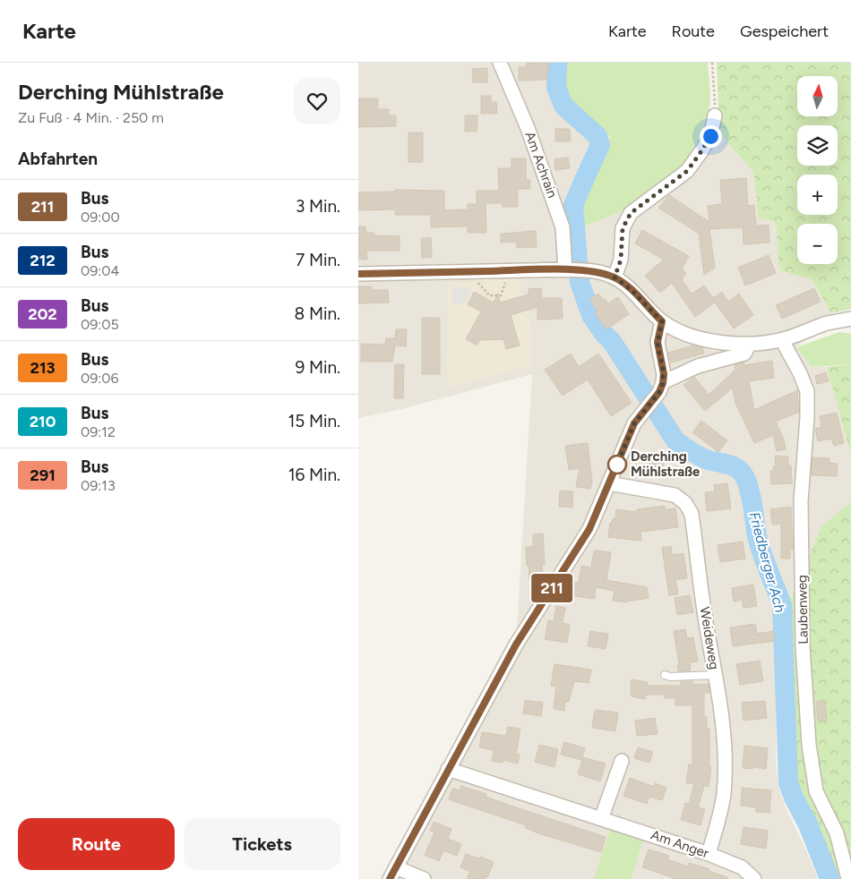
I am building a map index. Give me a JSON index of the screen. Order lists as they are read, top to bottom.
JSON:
{
  "streets": {
    "street": [
      "Am Achrain",
      "Laubenweg",
      "Weideweg",
      "Am Anger"
    ]
  },
  "crossings": [
    ["Weideweg", "Am Anger"]
  ],
  "water": ["Friedberger Ach"],
  "places": ["Derching Mühlstraße"],
  "lines": ["bus line 211"],
  "north": "top",
  "page": {
    "header": "Karte",
    "nav": ["Karte", "Route", "Gespeichert"],
    "heading": [
      ["Derching Mühlstraße", "Zu Fuß · 4 Min. · 250 m"],
      "Abfahrten"
    ],
    "on_map": "211",
    "map_buttons": ["+", "−"],
    "list": [
      {
        "mark": "211",
        "name": "Bus",
        "note": "09:00",
        "value": "3 Min."
      },
      {
        "mark": "212",
        "name": "Bus",
        "note": "09:04",
        "value": "7 Min."
      },
      {
        "mark": "202",
        "name": "Bus",
        "note": "09:05",
        "value": "8 Min."
      },
      {
        "mark": "213",
        "name": "Bus",
        "note": "09:06",
        "value": "9 Min."
      },
      {
        "mark": "210",
        "name": "Bus",
        "note": "09:12",
        "value": "15 Min."
      },
      {
        "mark": "291",
        "name": "Bus",
        "note": "09:13",
        "value": "16 Min."
      }
    ],
    "buttons": ["Route", "Tickets"]
  }
}
